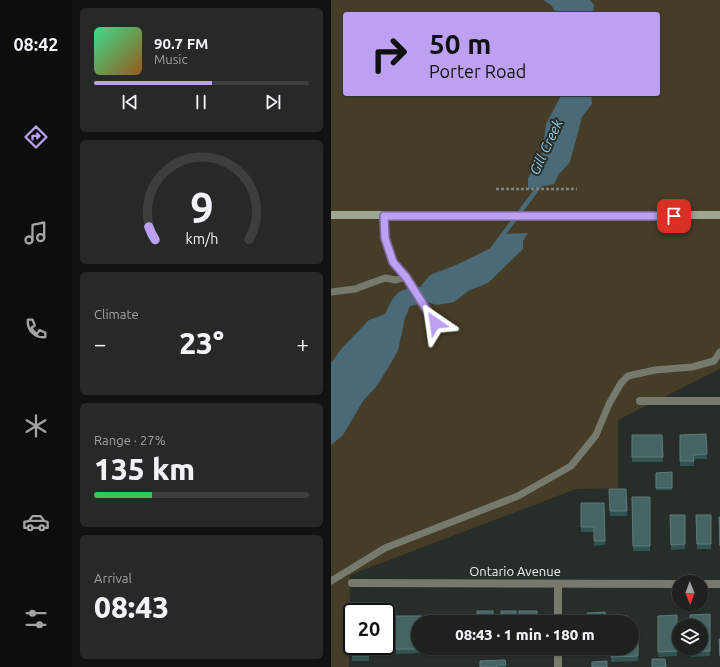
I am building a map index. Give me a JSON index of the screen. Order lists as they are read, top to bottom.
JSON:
{
  "streets": {
    "street": ["Ontario Avenue"]
  },
  "water": ["Gill Creek"],
  "north": "bottom",
  "page": {
    "tabs": "08:42",
    "turn": ["50 m", "Porter Road"],
    "song": ["90.7 FM", "Music"],
    "tile": [
      "Climate",
      ["Range · 27%", "135 km"],
      ["Arrival", "08:43"]
    ],
    "heat": ["−", "23°", "+"],
    "limit": "20",
    "trip": "08:43 · 1 min · 180 m",
    "gauge": ["9", "km/h"]
  }
}
